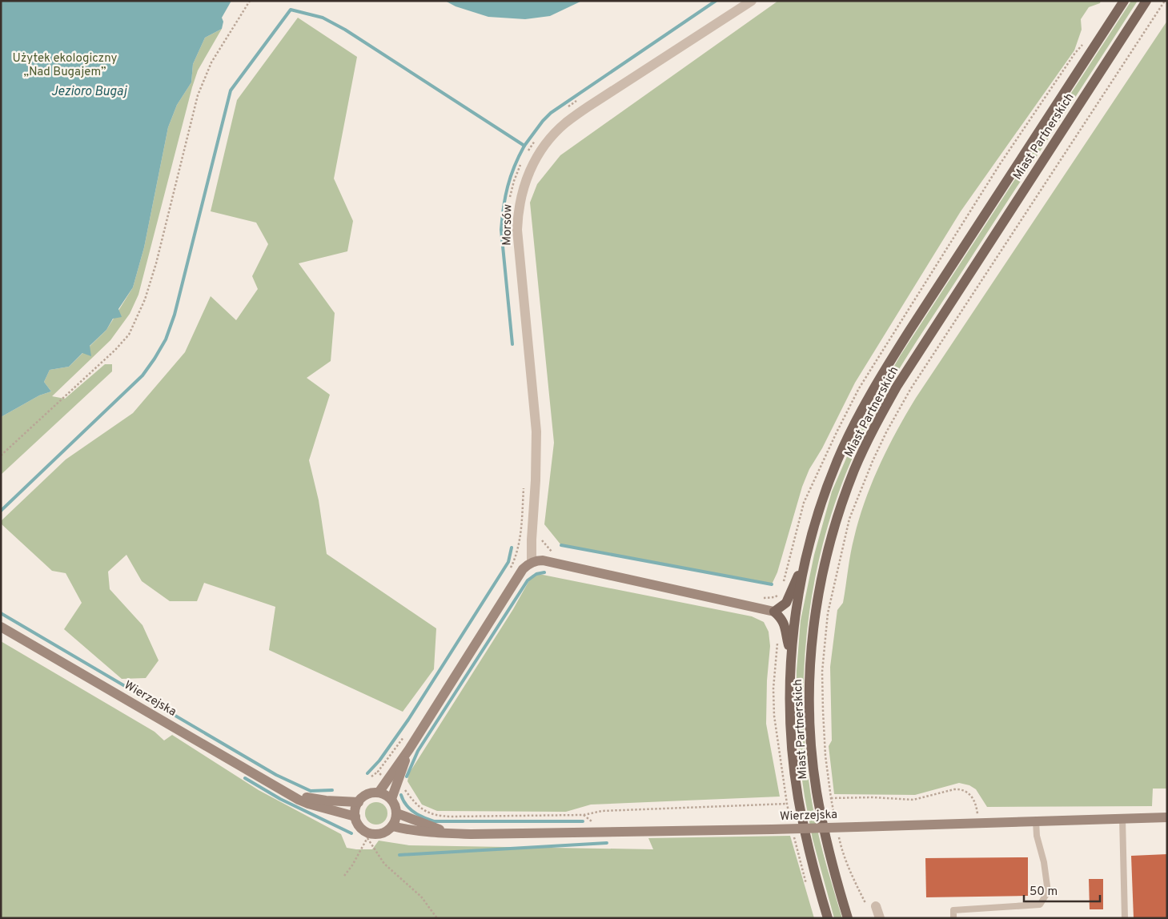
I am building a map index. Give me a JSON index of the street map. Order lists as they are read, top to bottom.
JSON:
{
  "streets": {
    "main road": ["Miast Partnerskich"],
    "street": ["Morsów", "Wierzejska"]
  },
  "water": ["Jezioro Bugaj"],
  "parks": ["Użytek ekologiczny „Nad Bugajem”"],
  "scale_bar": "50 m"
}
